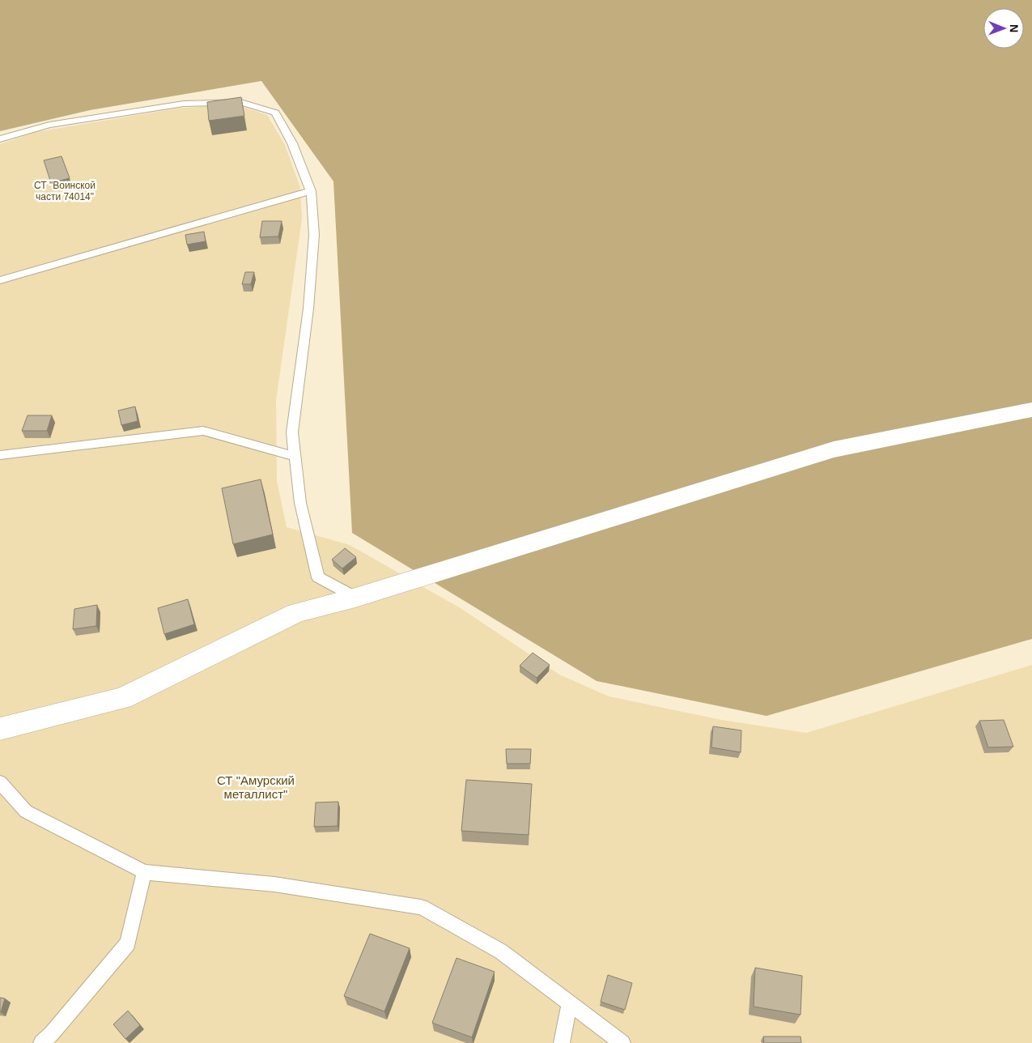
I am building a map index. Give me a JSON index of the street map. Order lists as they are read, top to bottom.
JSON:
{
  "parks": ["СТ \"Воинской части 74014\"", "СТ \"Амурский металлист\""],
  "north": "right"
}
